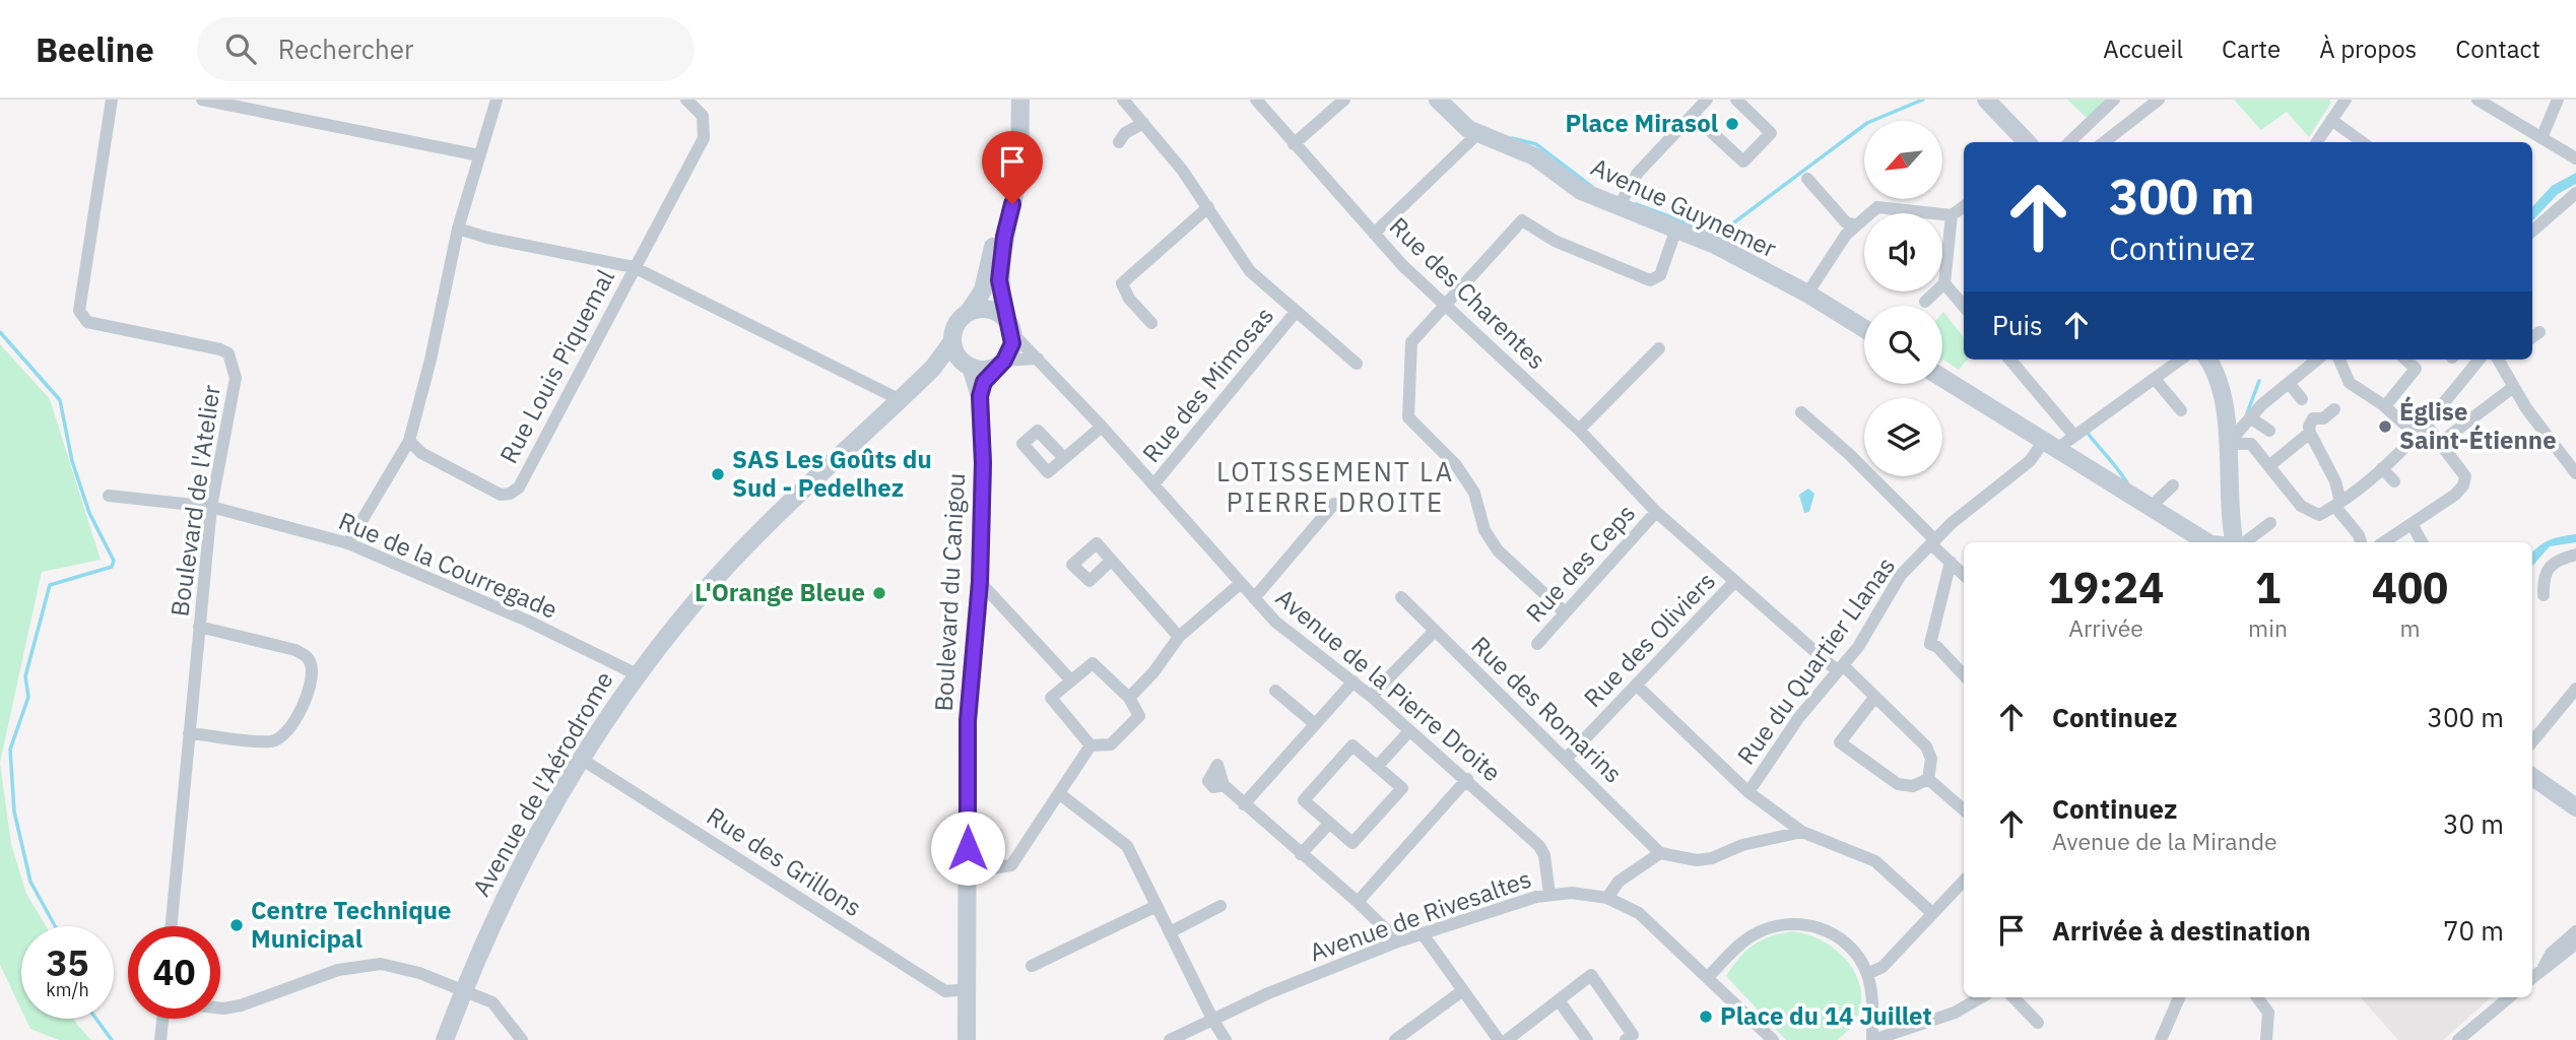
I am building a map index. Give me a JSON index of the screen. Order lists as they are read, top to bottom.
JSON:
{
  "streets": {
    "main road": ["Avenue Guynemer", "Boulevard du Canigou", "Avenue de l'Aérodrome"],
    "street": [
      "Rue des Charentes",
      "Rue Louis Piquemal",
      "Rue des Mimosas",
      "Boulevard de l'Atelier",
      "Rue des Ceps",
      "Rue de la Courregade",
      "Rue des Oliviers",
      "Rue du Quartier Llanas",
      "Avenue de la Pierre Droite",
      "Rue des Romarins",
      "Rue des Grillons",
      "Avenue de Rivesaltes"
    ]
  },
  "crossings": [
    ["Rue des Charentes", "Rue des Ceps"],
    ["Rue des Charentes", "Rue des Oliviers"],
    ["Rue des Charentes", "Rue du Quartier Llanas"],
    ["Rue Louis Piquemal", "Avenue de l'Aérodrome"],
    ["Rue des Mimosas", "Avenue de la Pierre Droite"],
    ["Boulevard de l'Atelier", "Rue de la Courregade"],
    ["Rue de la Courregade", "Avenue de l'Aérodrome"],
    ["Boulevard du Canigou", "Avenue de la Pierre Droite"],
    ["Boulevard du Canigou", "Avenue de l'Aérodrome"],
    ["Boulevard du Canigou", "Rue des Grillons"],
    ["Rue des Oliviers", "Rue des Romarins"],
    ["Avenue de la Pierre Droite", "Avenue de l'Aérodrome"],
    ["Avenue de la Pierre Droite", "Avenue de Rivesaltes"],
    ["Avenue de l'Aérodrome", "Rue des Grillons"]
  ],
  "districts": ["LOTISSEMENT LA PIERRE DROITE"],
  "places": [
    "Place Mirasol",
    "Église Saint-Étienne",
    "SAS Les Goûts du Sud - Pedelhez",
    "L'Orange Bleue",
    "Centre Technique Municipal",
    "Place du 14 Juillet"
  ],
  "north": "bottom left",
  "page": {
    "header": "Beeline",
    "search": "Rechercher",
    "nav": [
      "Accueil",
      "Carte",
      "À propos",
      "Contact"
    ],
    "turn": ["300 m", "Continuez"],
    "then": "Puis",
    "eta": [
      "19:24",
      "Arrivée",
      "1",
      "min",
      "400",
      "m"
    ],
    "list": [
      {
        "name": "Continuez",
        "value": "300 m"
      },
      {
        "name": "Continuez",
        "note": "Avenue de la Mirande",
        "value": "30 m"
      },
      {
        "name": "Arrivée à destination",
        "value": "70 m"
      }
    ],
    "speed": "35 km/h",
    "limit": "40"
  }
}
